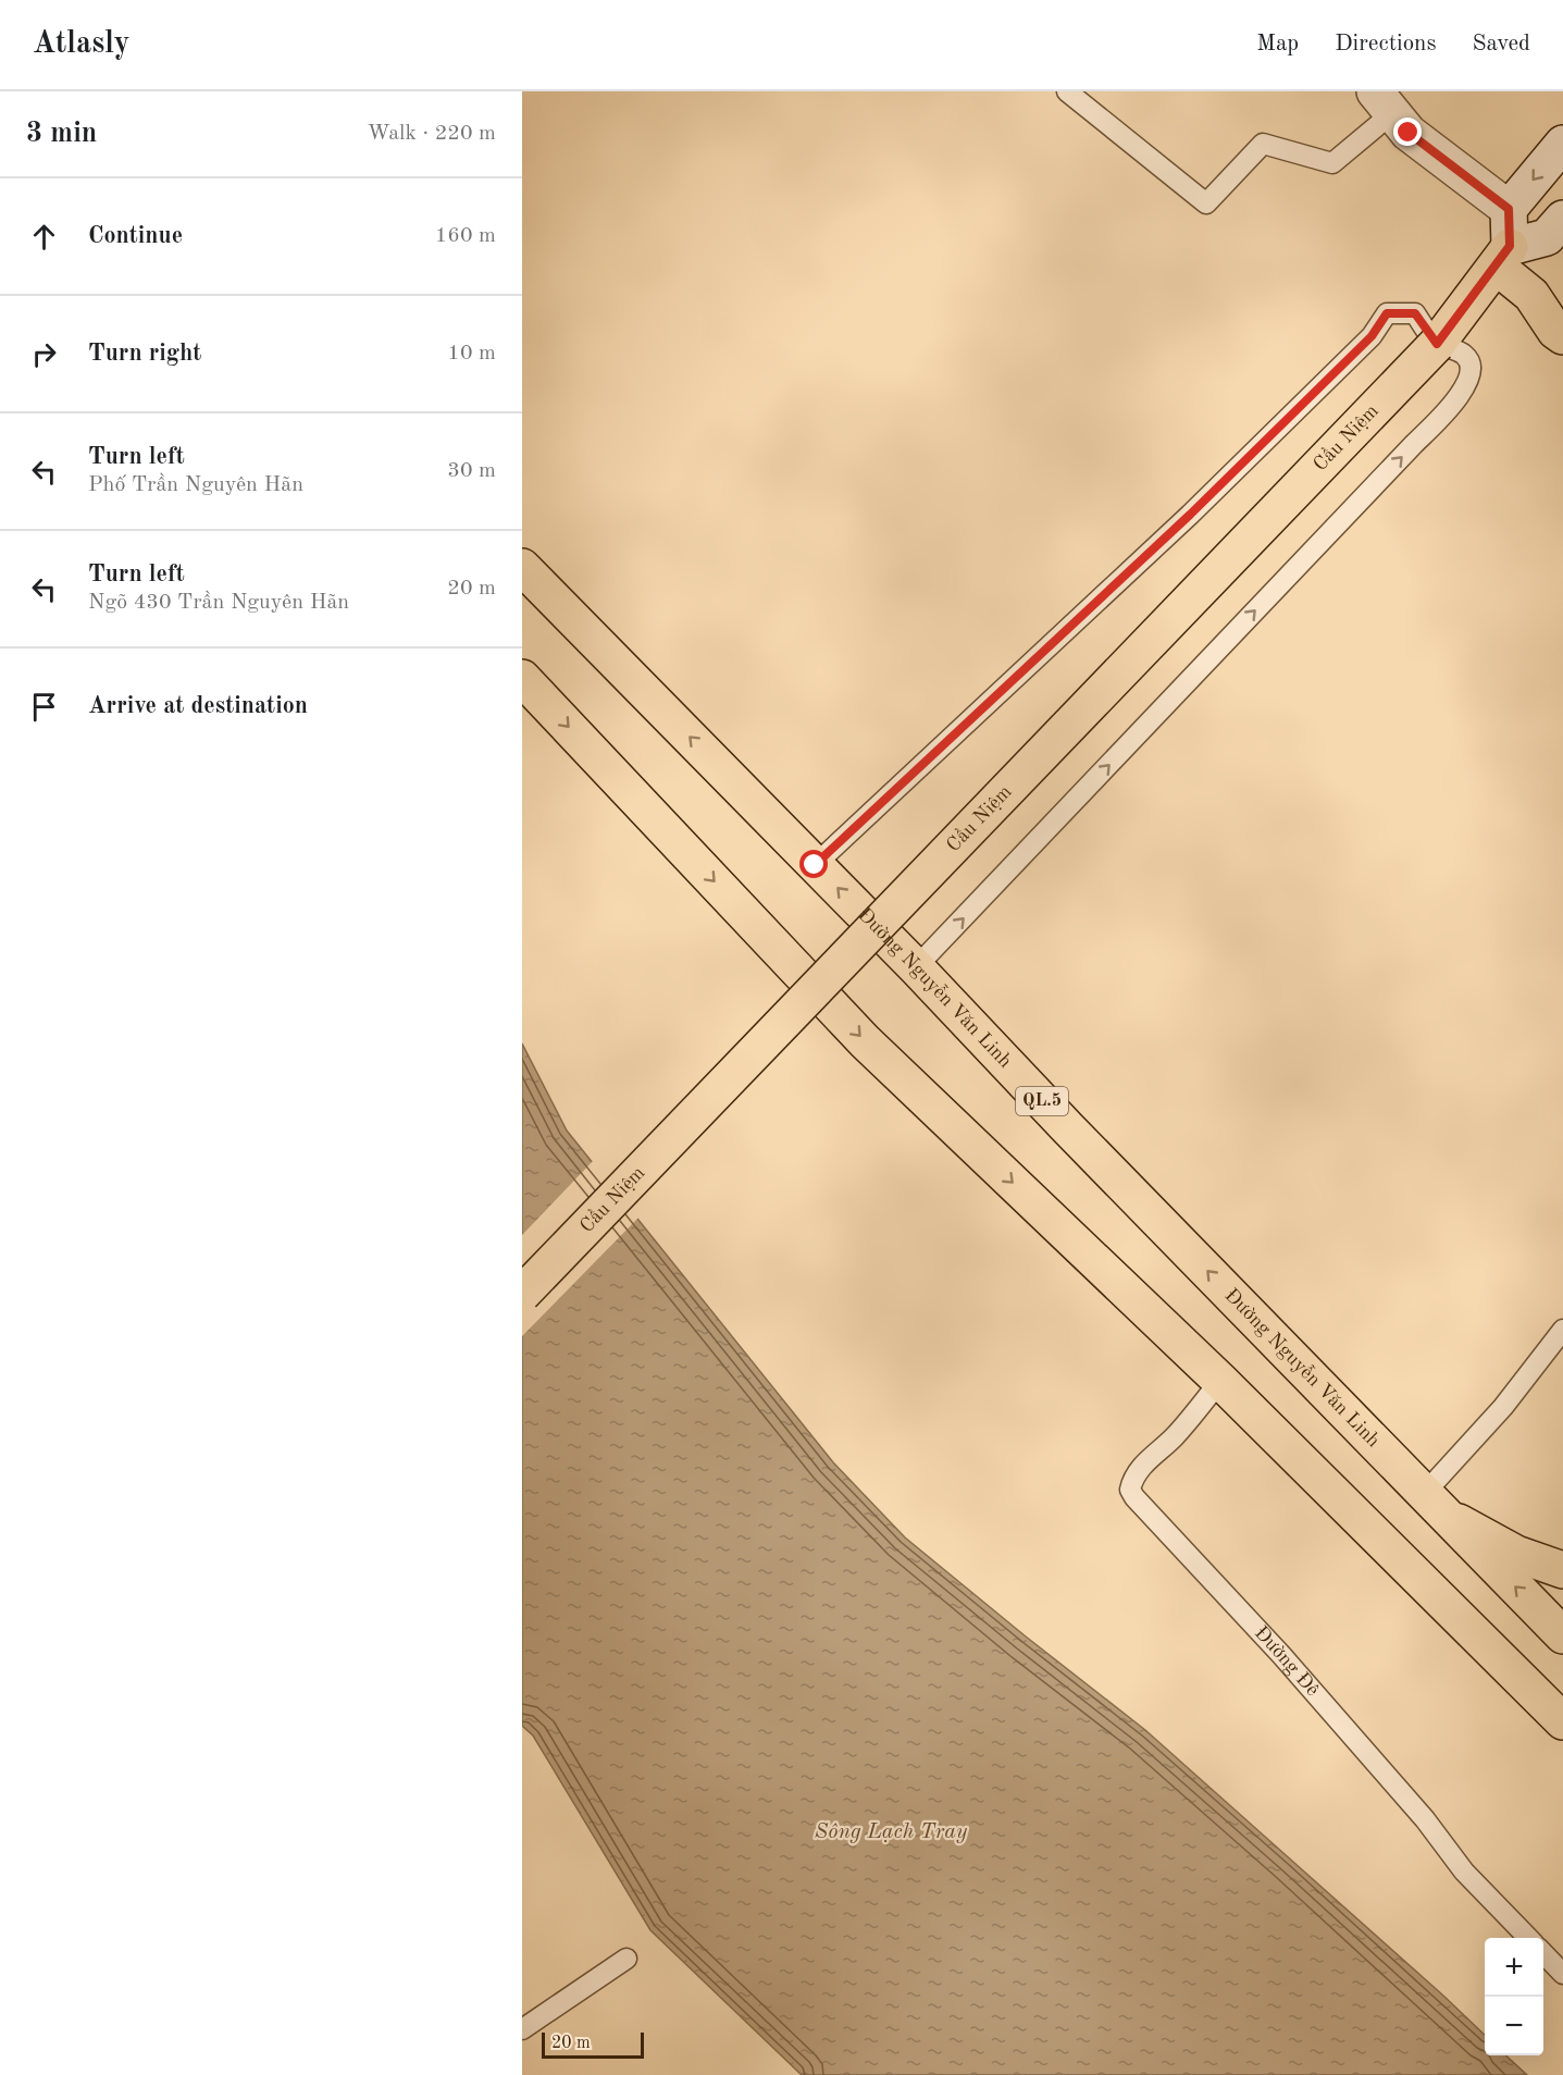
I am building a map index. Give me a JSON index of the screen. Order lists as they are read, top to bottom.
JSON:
{
  "streets": {
    "main road": ["Cầu Niệm", "Đường Nguyễn Văn Linh", "QL.5"],
    "lane": ["Đường Đê"]
  },
  "water": ["Sông Lạch Tray"],
  "scale_bar": "20 m",
  "page": {
    "header": "Atlasly",
    "nav": ["Map", "Directions", "Saved"],
    "heading": ["3 min", "Walk · 220 m"],
    "list": [
      ["Continue", "160 m"],
      ["Turn right", "10 m"],
      ["Turn left", "Phố Trần Nguyên Hãn", "30 m"],
      ["Turn left", "Ngõ 430 Trần Nguyên Hãn", "20 m"],
      "Arrive at destination"
    ],
    "map_buttons": ["+", "−"],
    "scale": "20 m"
  }
}
